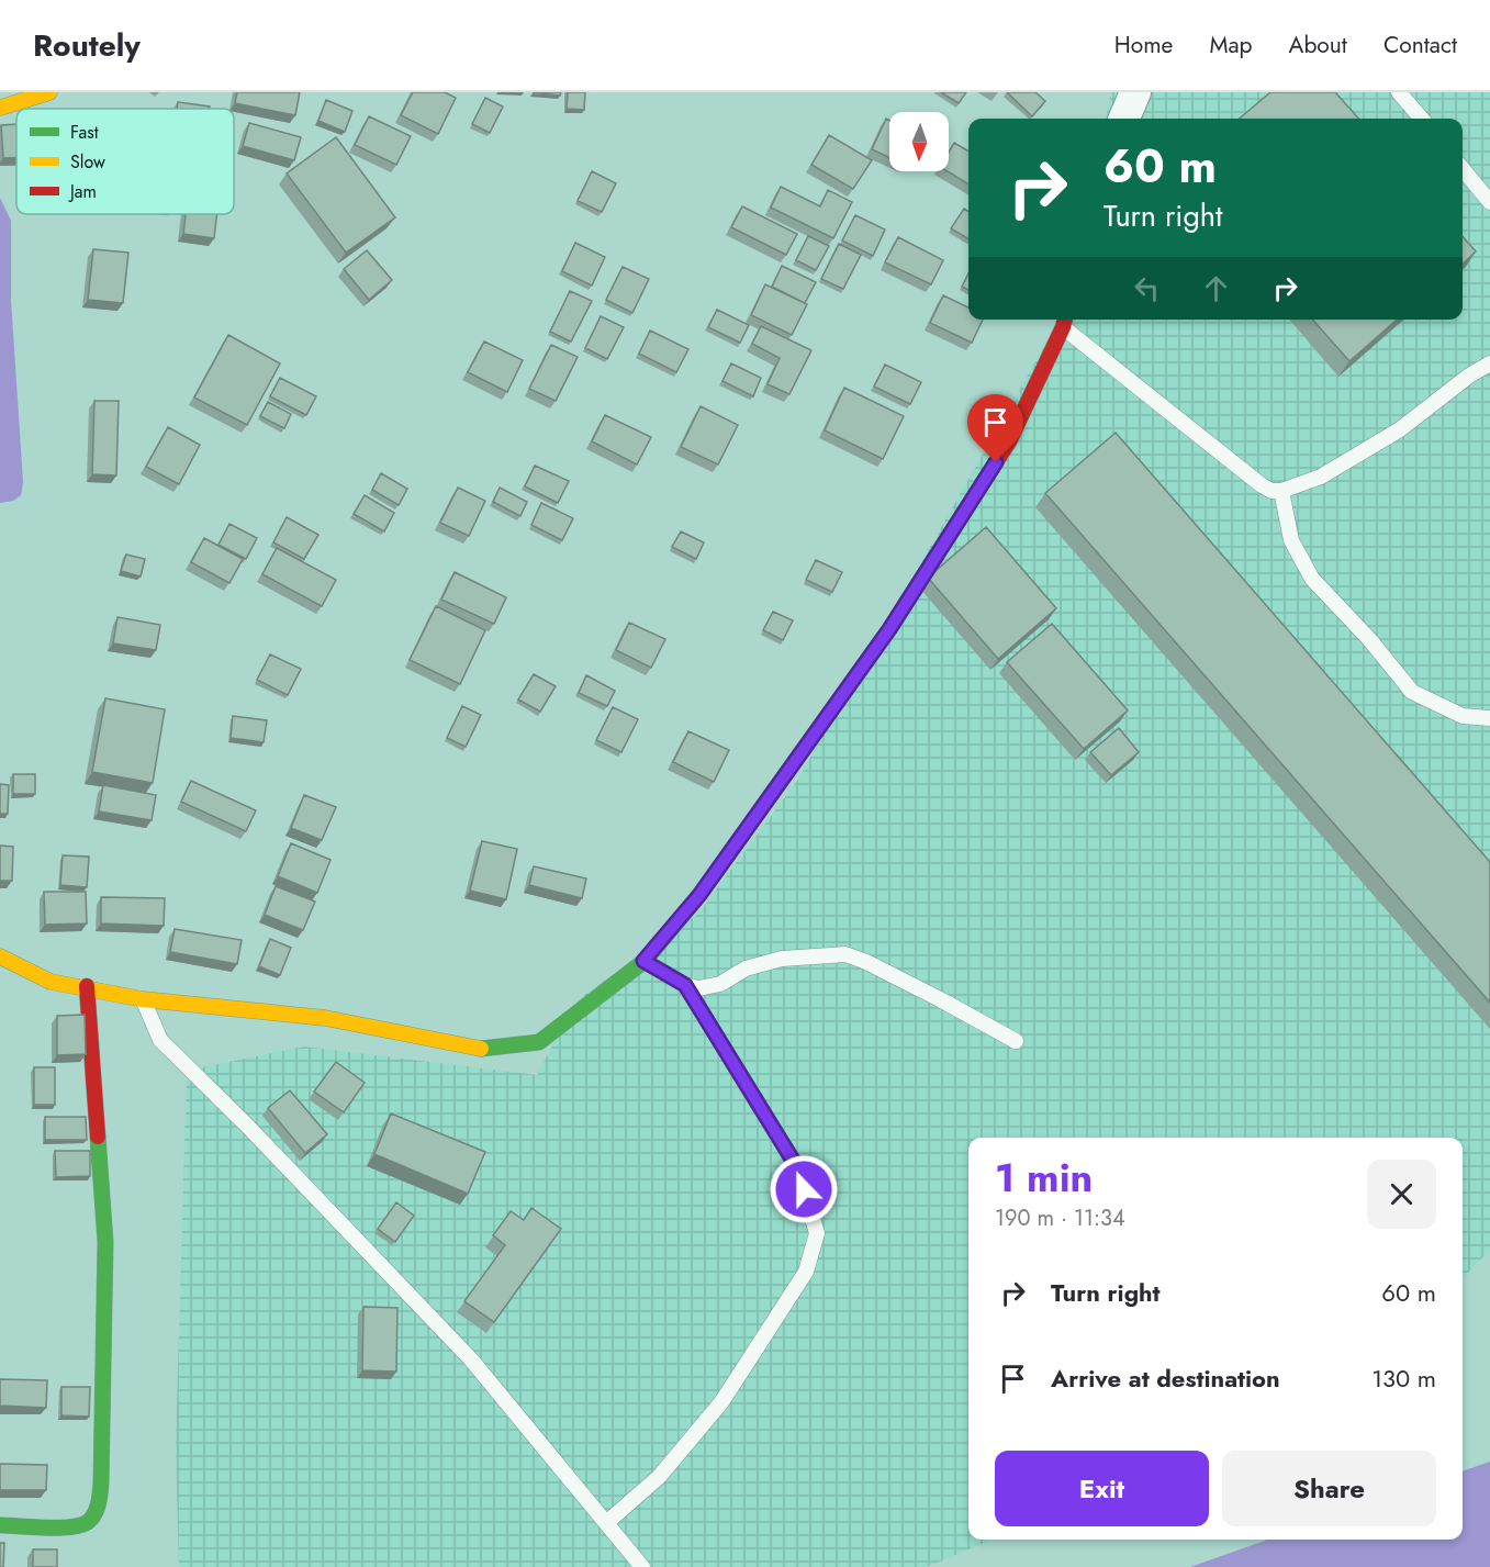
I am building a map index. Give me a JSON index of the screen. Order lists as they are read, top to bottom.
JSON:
{
  "legend": ["Fast", "Slow", "Jam"],
  "north": "bottom",
  "page": {
    "header": "Routely",
    "nav": [
      "Home",
      "Map",
      "About",
      "Contact"
    ],
    "turn": ["60 m", "Turn right"],
    "heading": ["1 min", "190 m · 11:34"],
    "list": [
      {
        "name": "Turn right",
        "value": "60 m"
      },
      {
        "name": "Arrive at destination",
        "value": "130 m"
      }
    ],
    "buttons": ["Exit", "Share"]
  }
}
